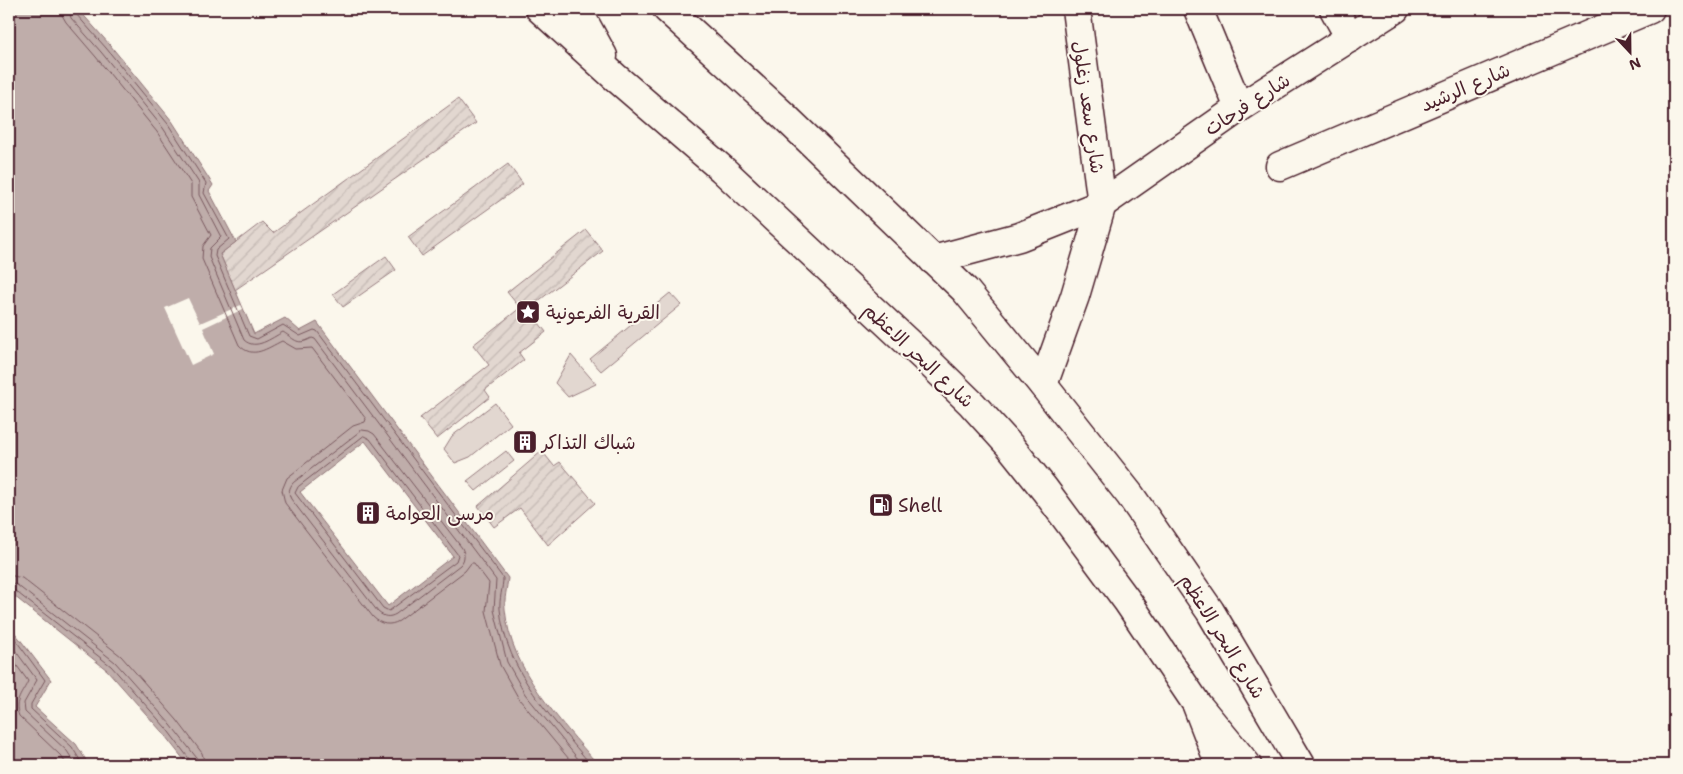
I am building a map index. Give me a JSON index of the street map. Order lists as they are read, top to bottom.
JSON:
{
  "streets": {
    "main road": [
      "شارع الرشيد",
      "شارع فرحات",
      "شارع سعد زغلول",
      "شارع البحر الاعظم"
    ]
  },
  "crossings": [
    ["شارع فرحات", "شارع سعد زغلول"],
    ["شارع فرحات", "شارع البحر الاعظم"]
  ],
  "places": {
    "place": ["القرية الفرعونية"],
    "building": ["شباك التذاكر", "مرسى العوامة"],
    "fuel station": ["Shell"]
  },
  "north": "bottom"
}
